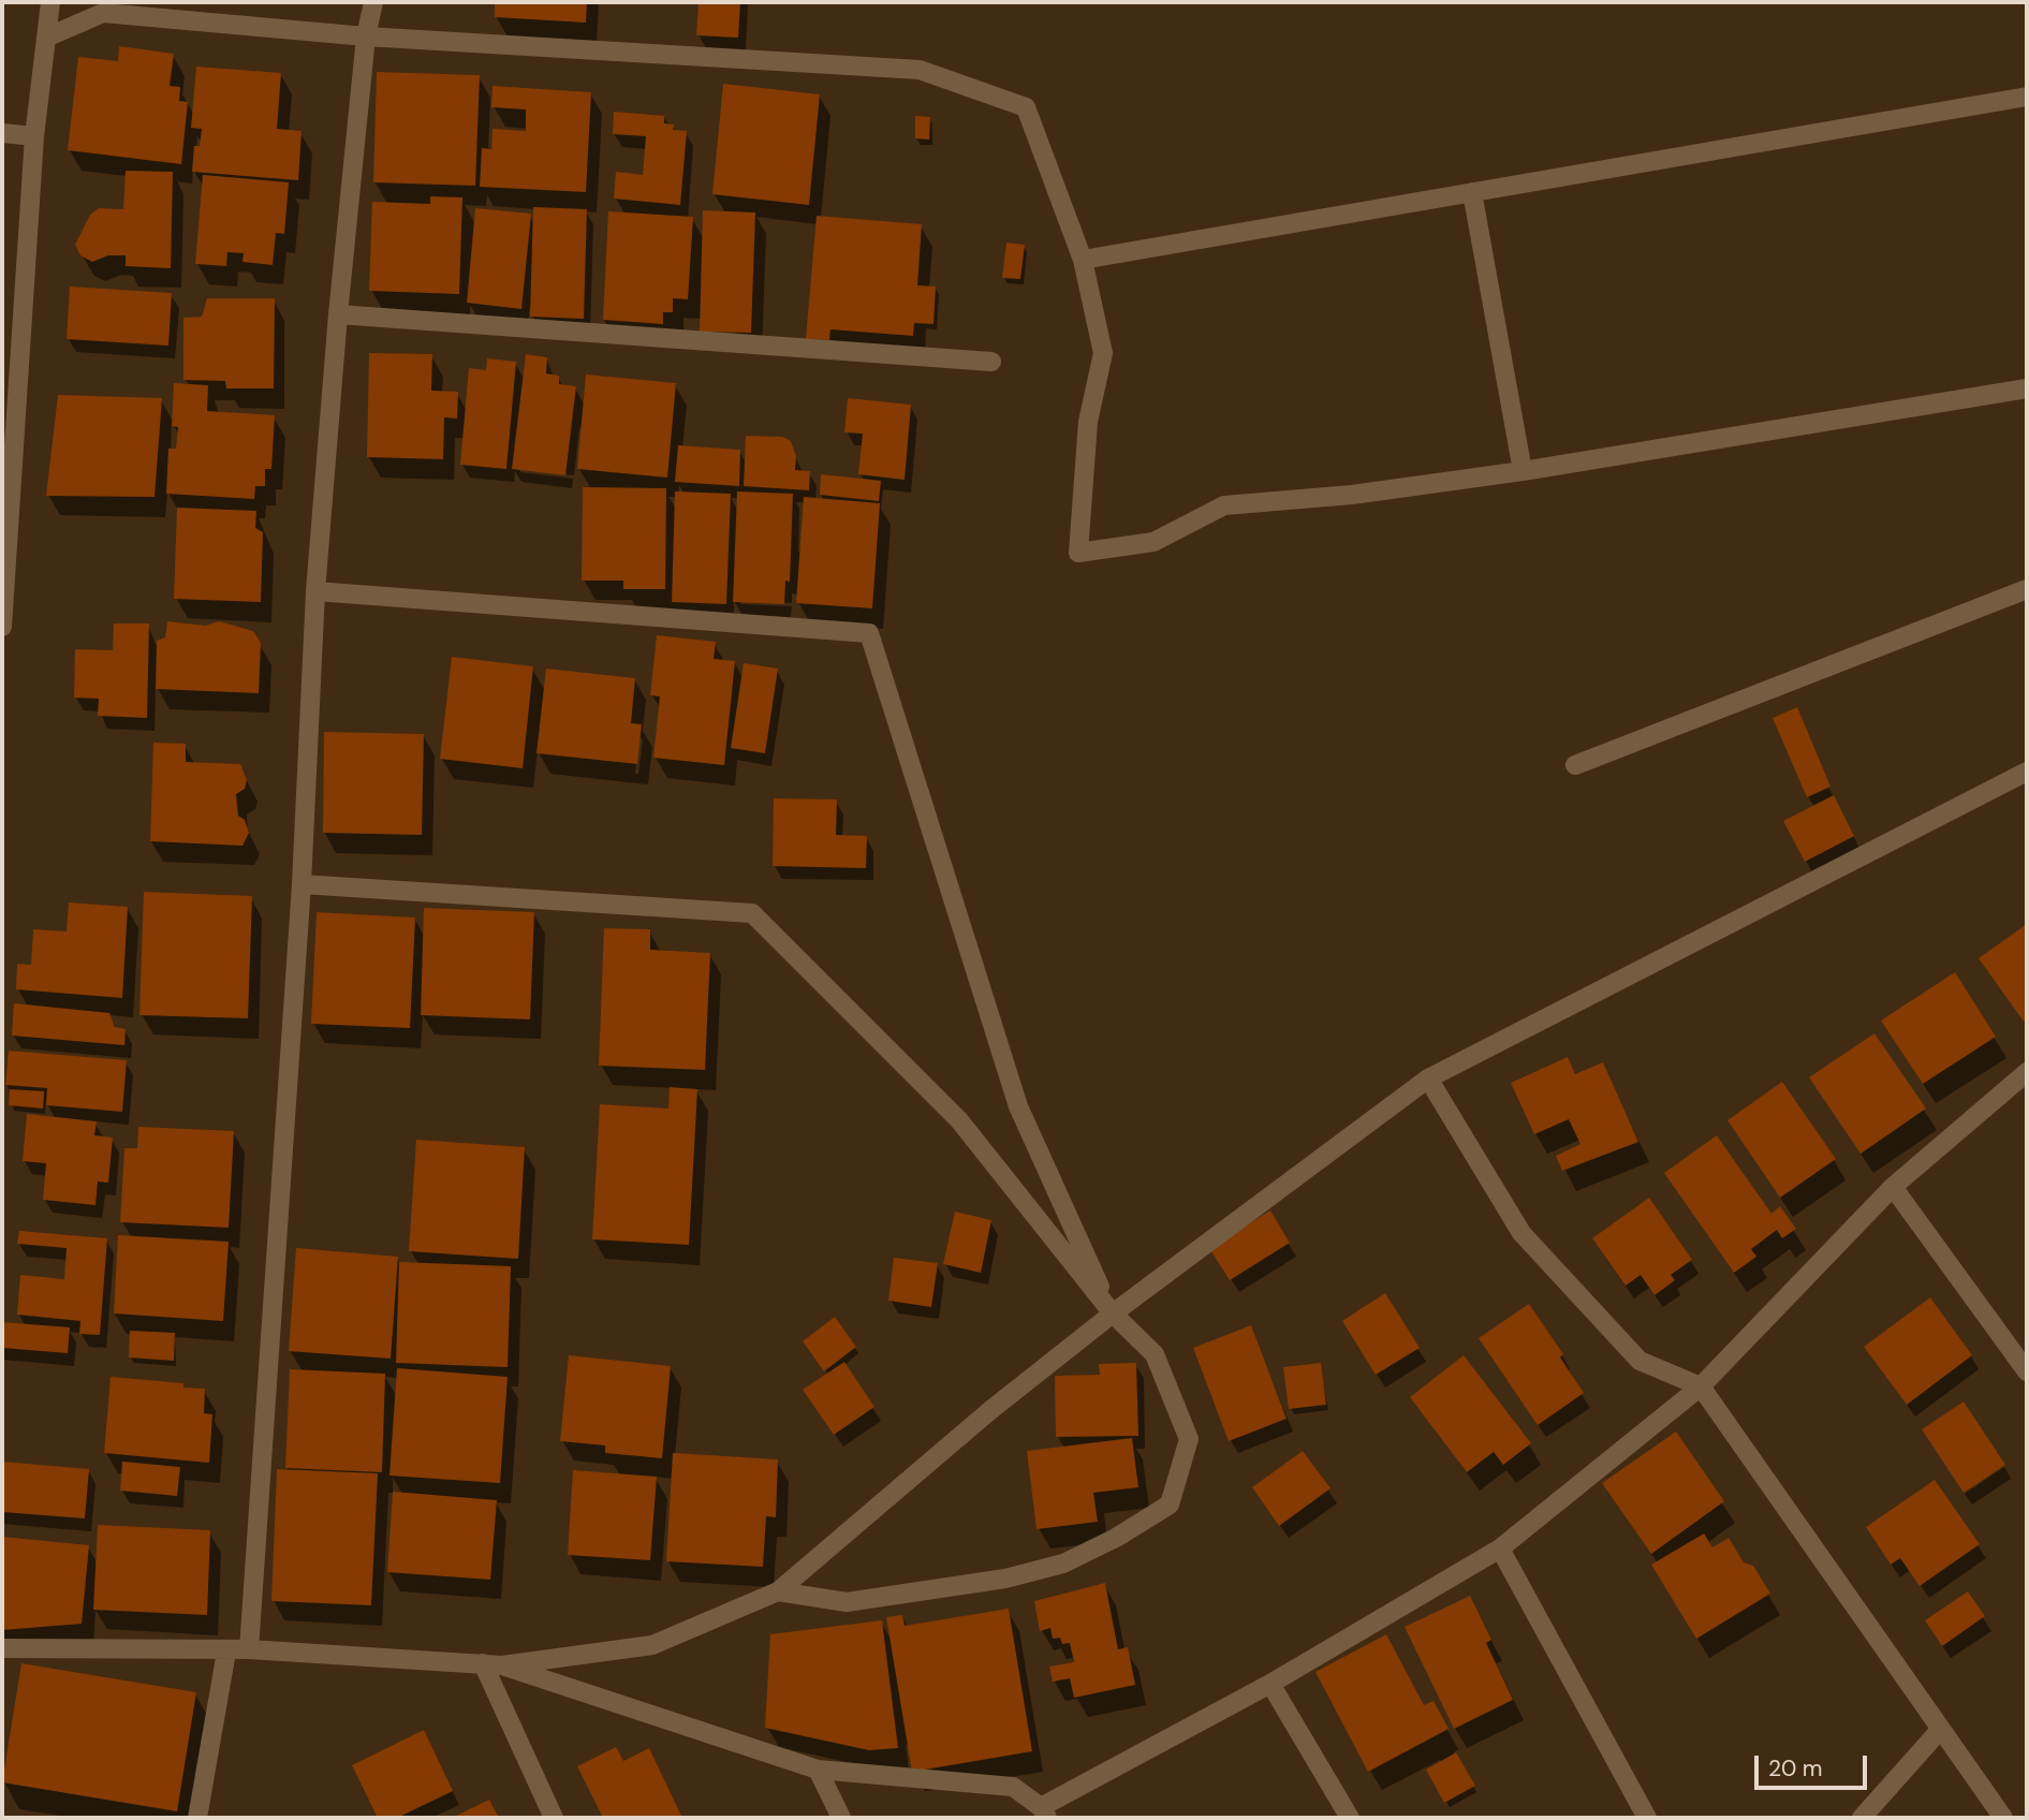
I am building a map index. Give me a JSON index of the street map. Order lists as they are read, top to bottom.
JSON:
{
  "scale_bar": "20 m"
}
